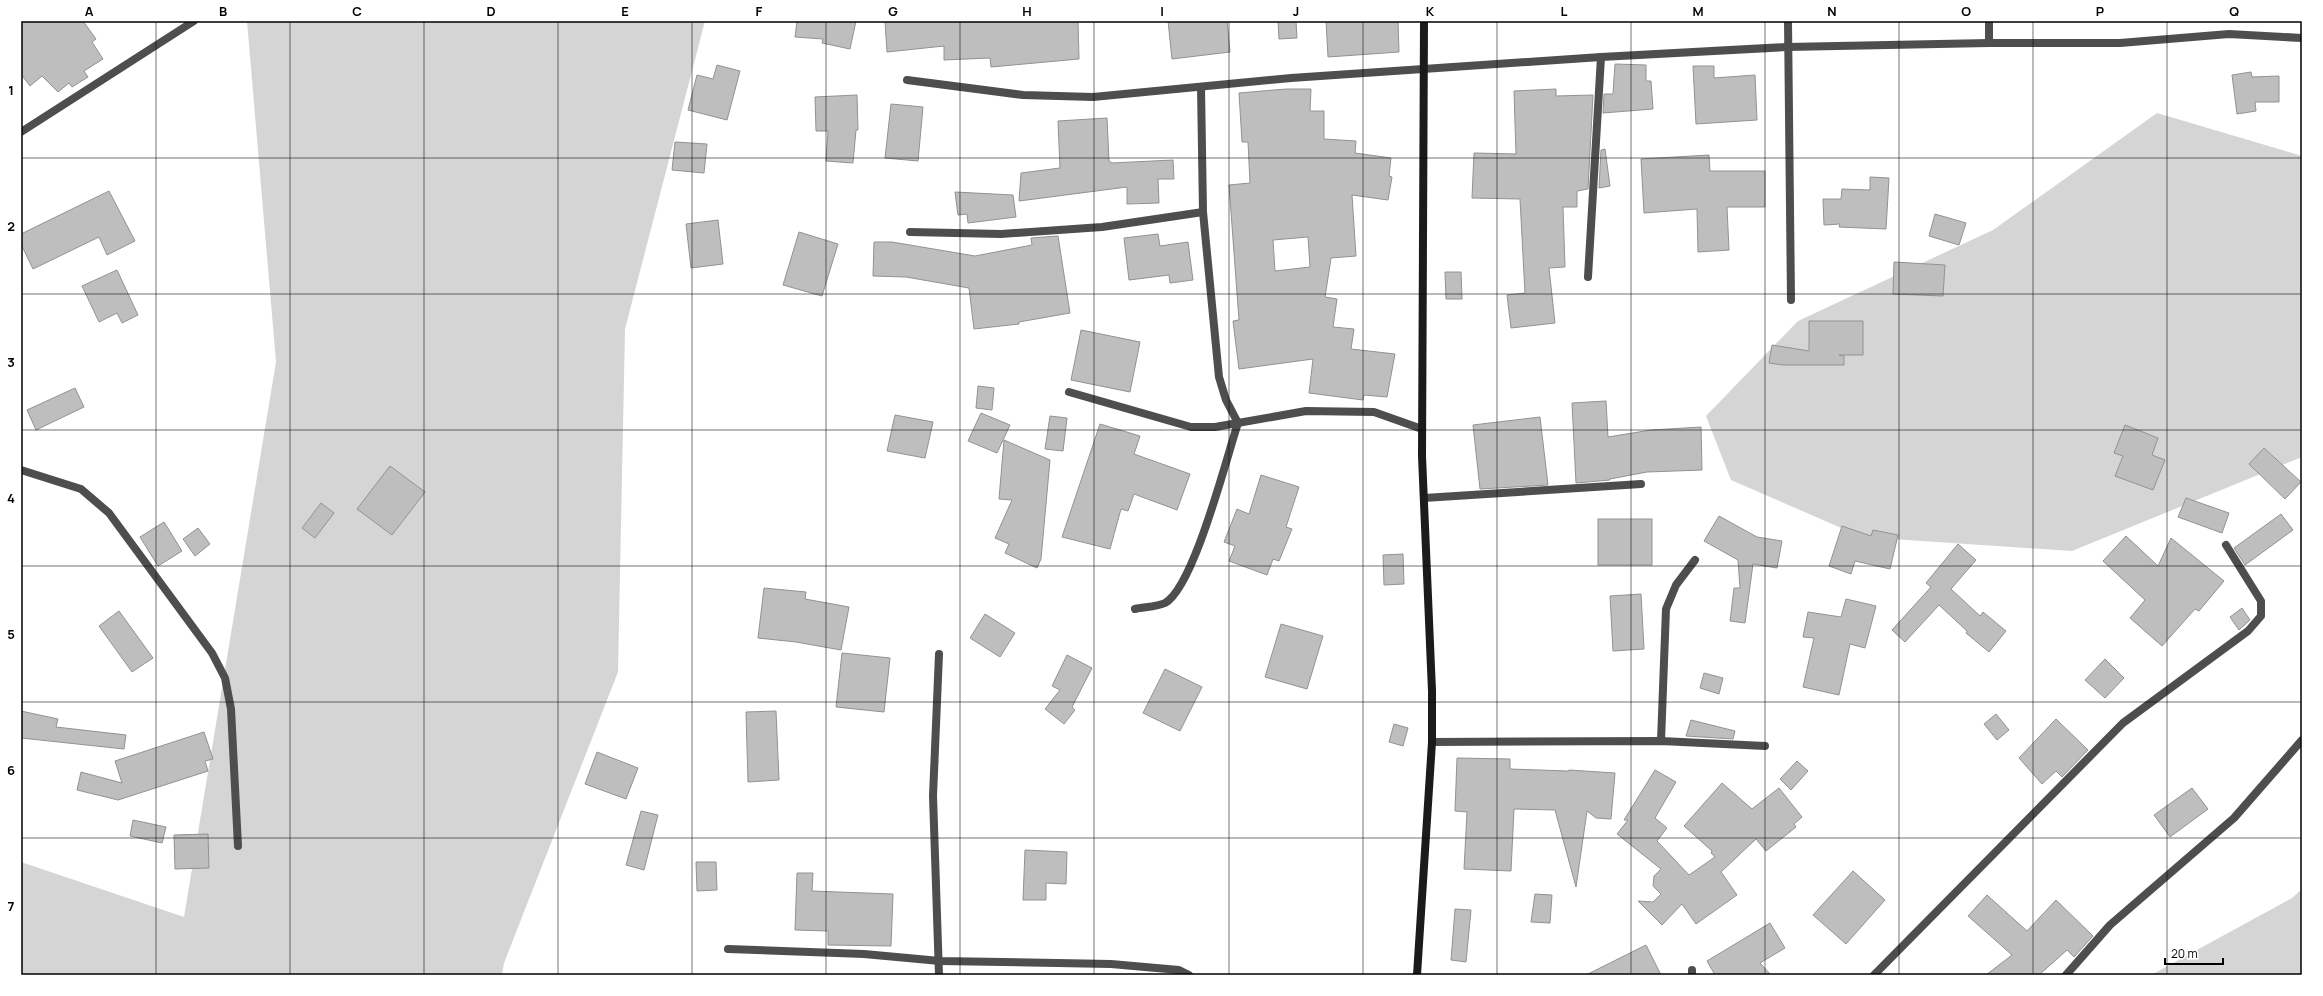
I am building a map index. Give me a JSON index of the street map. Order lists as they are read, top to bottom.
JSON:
{
  "scale_bar": "20 m",
  "grid": {
    "columns": [
      "A",
      "B",
      "C",
      "D",
      "E",
      "F",
      "G",
      "H",
      "I",
      "J",
      "K",
      "L",
      "M",
      "N",
      "O",
      "P",
      "Q"
    ],
    "rows": [
      "1",
      "2",
      "3",
      "4",
      "5",
      "6",
      "7"
    ]
  }
}
